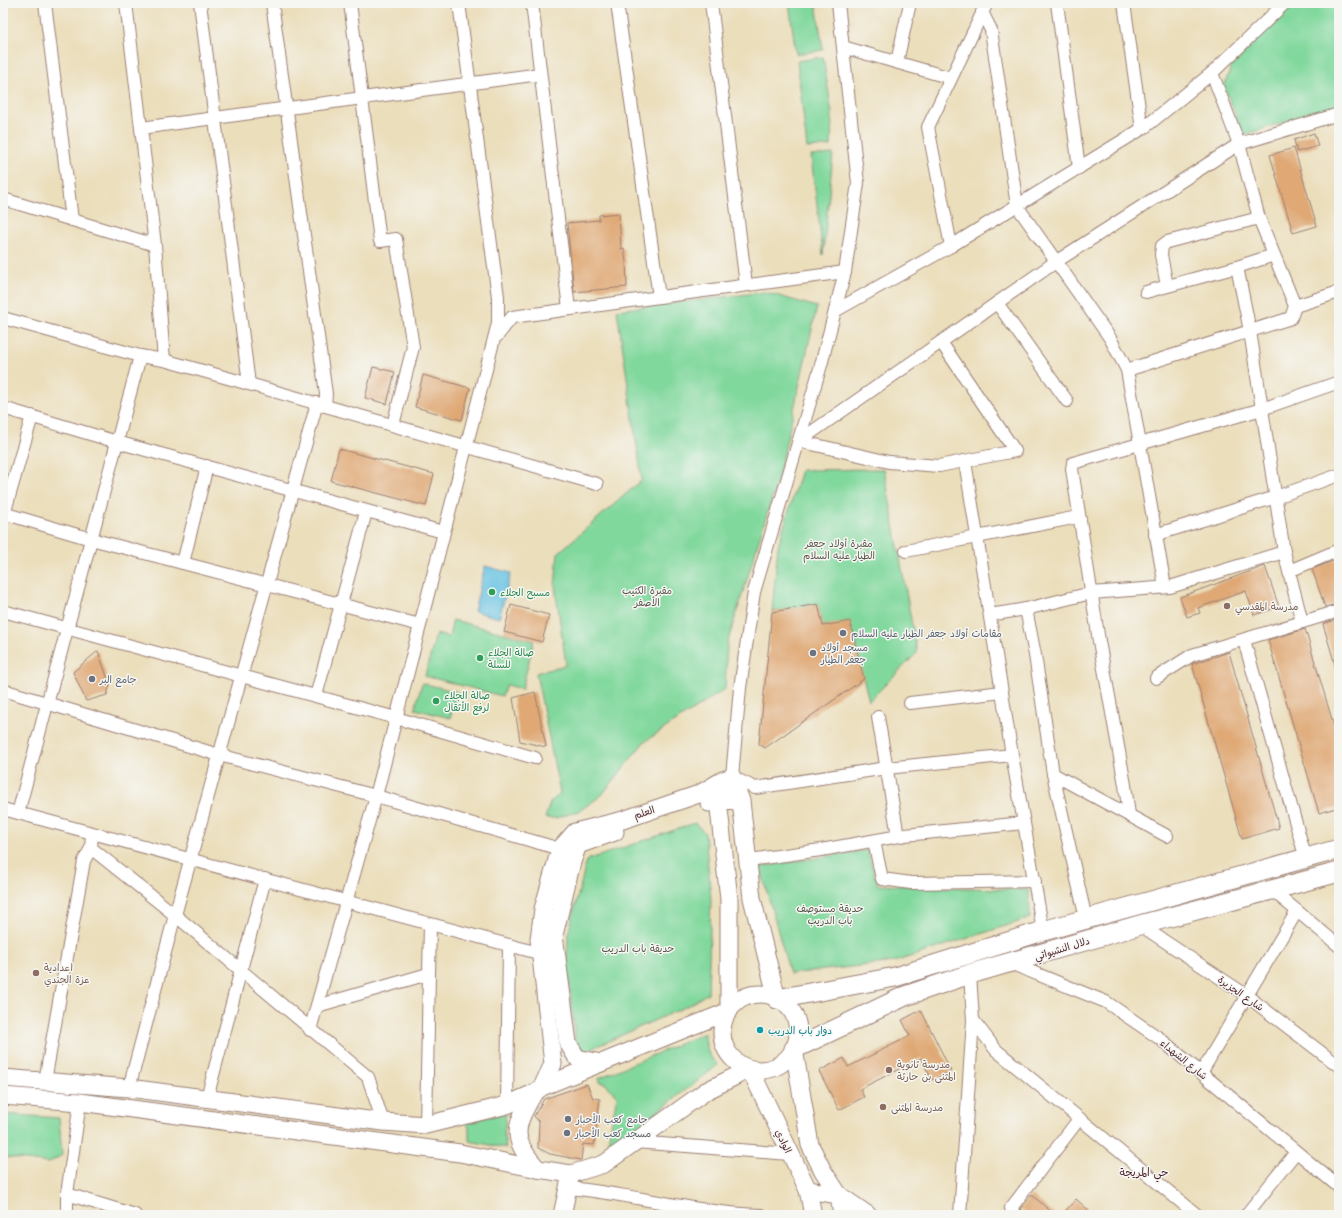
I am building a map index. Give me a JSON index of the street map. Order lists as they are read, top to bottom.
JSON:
{
  "streets": {
    "main road": ["العلم", "دلال النشيواتي", "الوادي"],
    "street": ["شارع الجزيرة", "شارع الشهداء"]
  },
  "crossings": [
    ["دلال النشيواتي", "شارع الجزيرة"],
    ["دلال النشيواتي", "شارع الشهداء"],
    ["دلال النشيواتي", "الوادي"]
  ],
  "districts": ["حي المريجة"],
  "parks": [
    "مقبرة أولاد جعفر الطيار عليه السلام",
    "مقبرة الكثيب الأصفر",
    "حديقة مستوصف باب الدريب",
    "حديقة باب الدريب"
  ],
  "places": [
    "مسبح الجلاء",
    "مدرسة المقدسي",
    "مقامات أولاد جعفر الطيار عليه السلام",
    "مسجد أولاد جعفر الطيار",
    "صالة الجلاء للسلة",
    "جامع البر",
    "صالة الجلاء لرفع الأثقال",
    "اعدادية عزة الجندي",
    "دوار باب الدريب",
    "مدرسة ثانوية المثنى بن حارثة",
    "مدرسة المثنى",
    "جامع كعب الأحبار",
    "مسجد كعب الأحبار"
  ]
}
